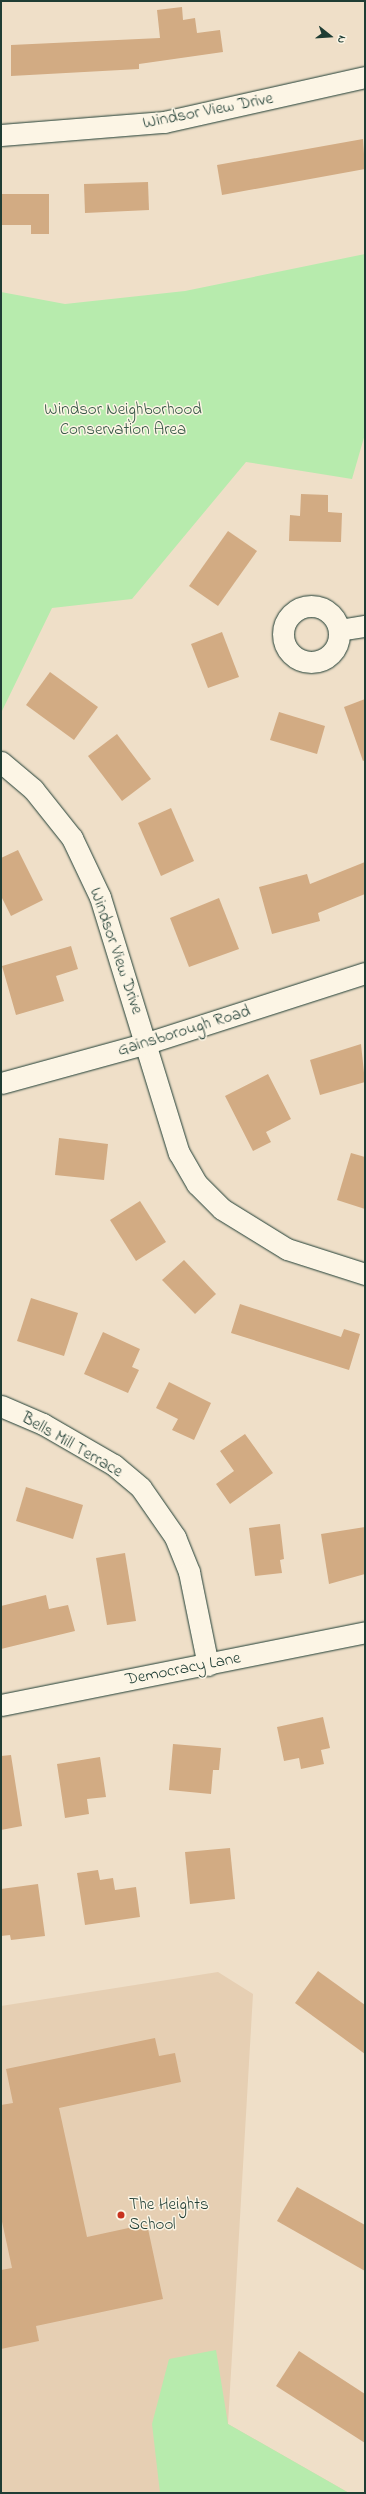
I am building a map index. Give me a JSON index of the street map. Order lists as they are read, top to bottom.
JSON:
{
  "streets": {
    "street": [
      "Windsor View Drive",
      "Gainsborough Road",
      "Bells Mill Terrace",
      "Democracy Lane"
    ]
  },
  "crossings": [
    ["Windsor View Drive", "Gainsborough Road"],
    ["Bells Mill Terrace", "Democracy Lane"]
  ],
  "parks": ["Windsor Neighborhood Conservation Area"],
  "places": ["The Heights School"],
  "north": "right"
}
